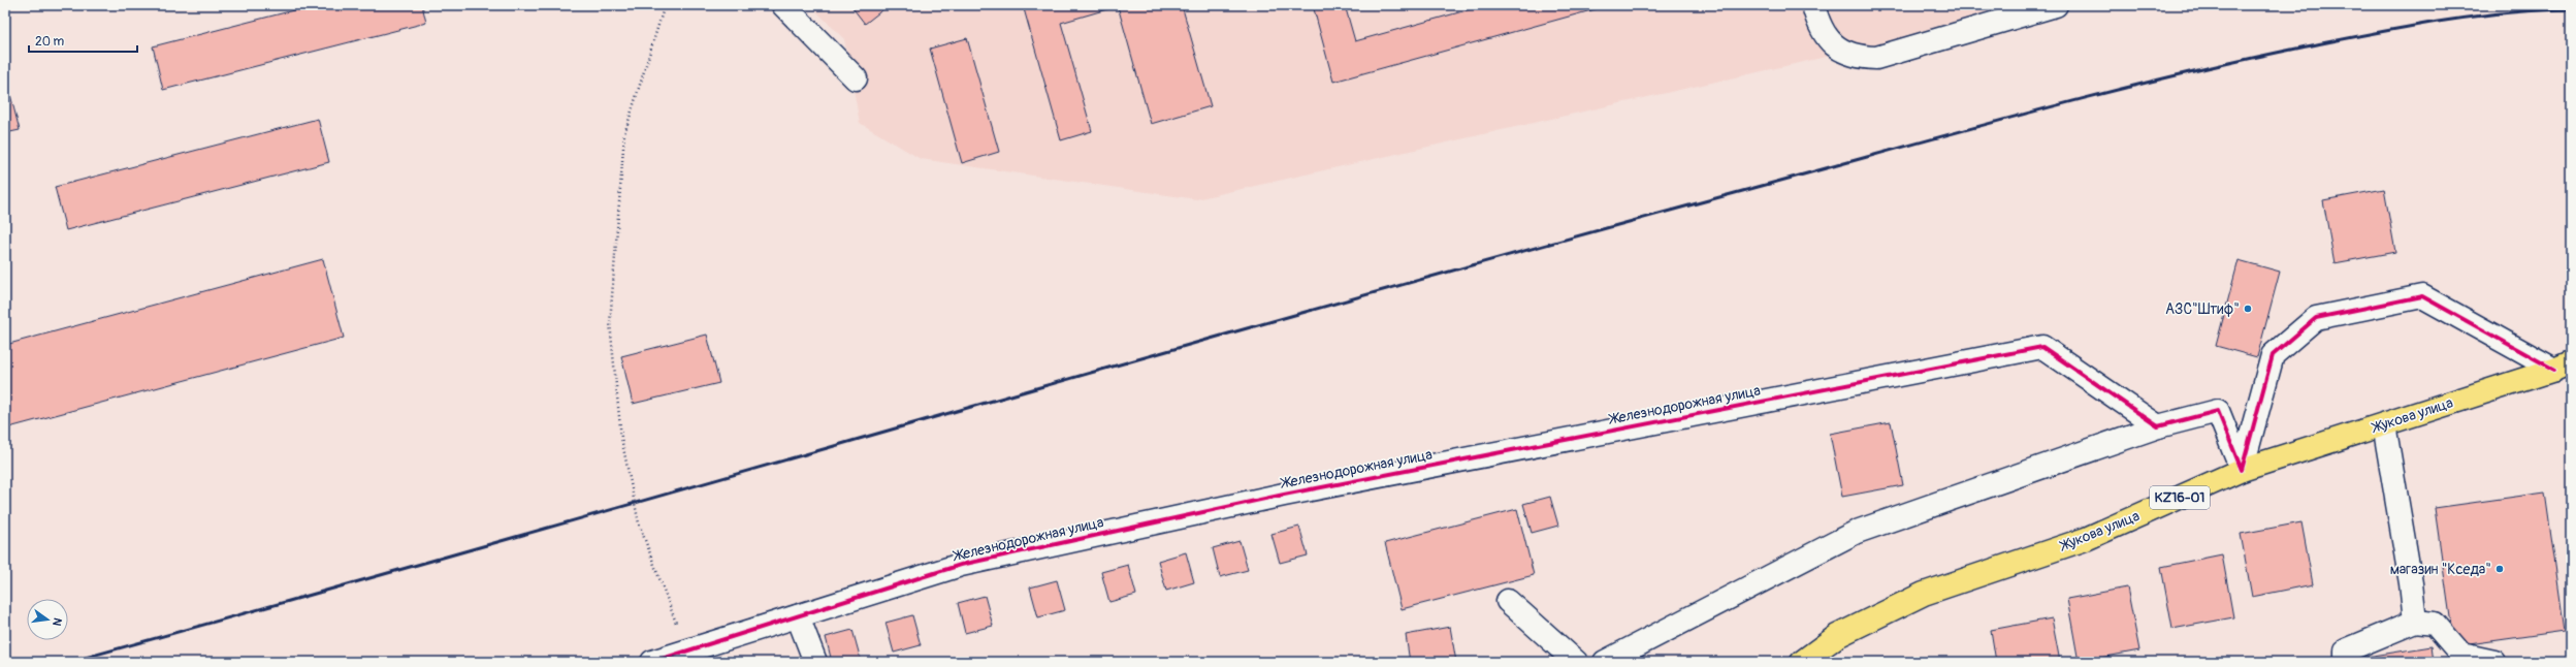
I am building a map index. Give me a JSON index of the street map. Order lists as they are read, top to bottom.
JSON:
{
  "streets": {
    "main road": ["Жукова улица", "KZ16-01"],
    "street": ["Железнодорожная улица"]
  },
  "places": ["АЗС\"Штиф\"", "магазин \"Кседа\""],
  "scale_bar": "20 m",
  "north": "right"
}
